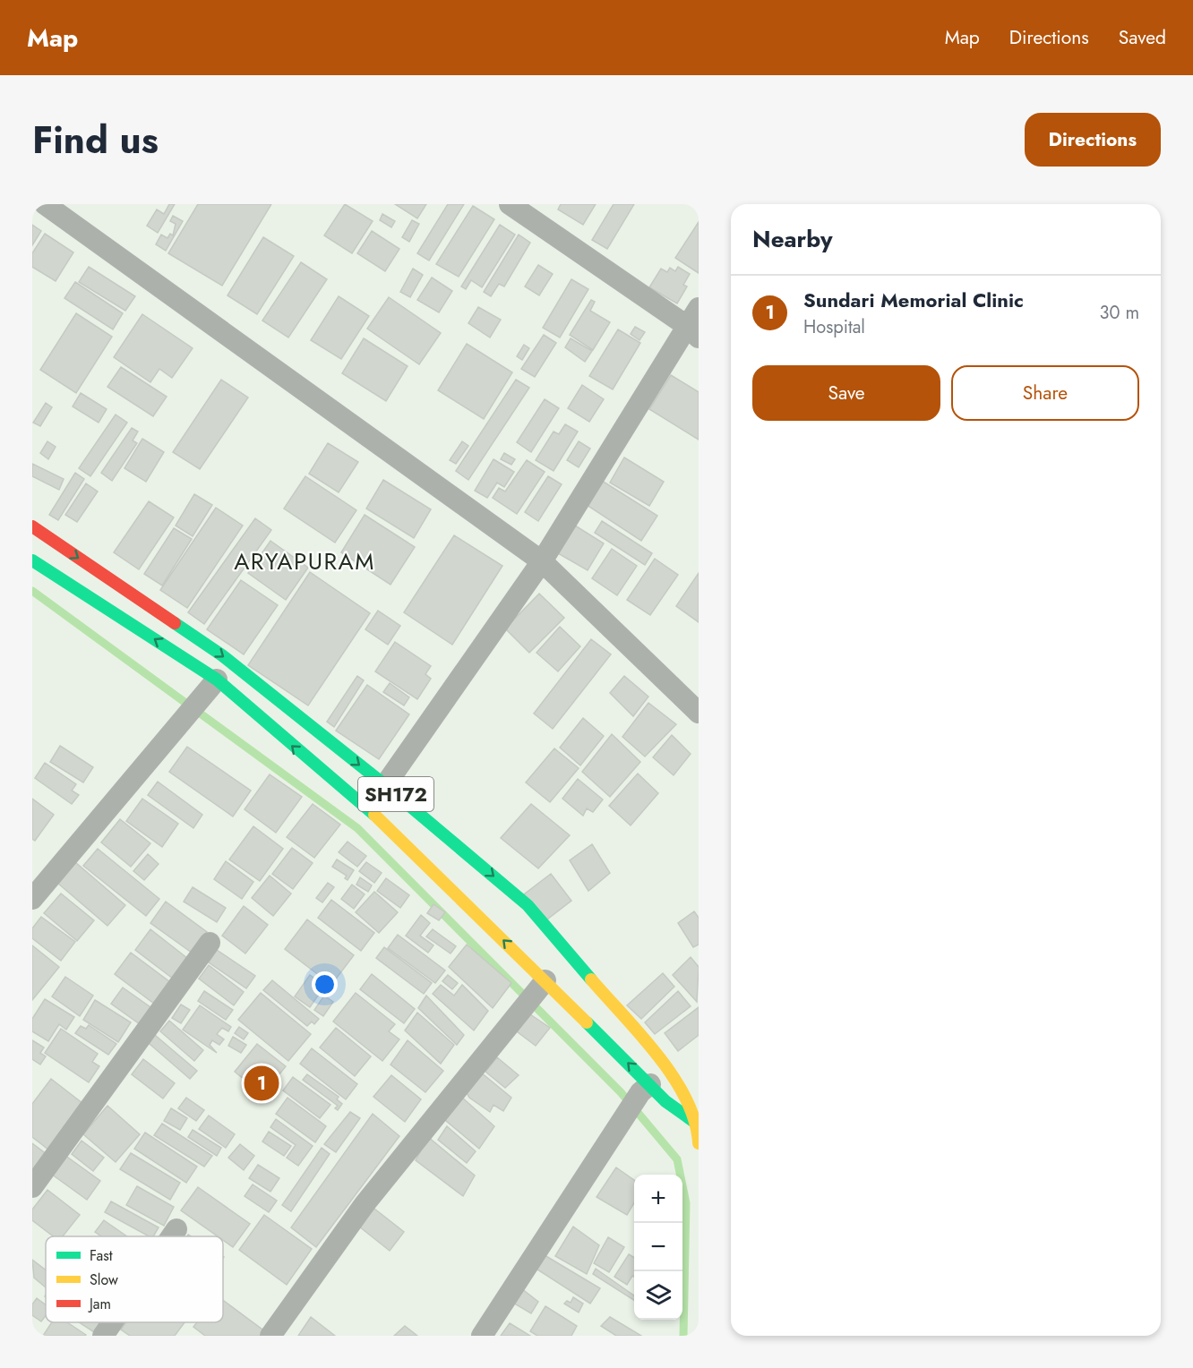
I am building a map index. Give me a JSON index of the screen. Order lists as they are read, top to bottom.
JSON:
{
  "streets": {
    "main road": ["SH172"]
  },
  "districts": ["ARYAPURAM"],
  "legend": ["Fast", "Slow", "Jam"],
  "page": {
    "header": "Map",
    "nav": ["Map", "Directions", "Saved"],
    "title": "Find us",
    "buttons": [
      "Directions",
      ["Save", "Share"]
    ],
    "heading": "Nearby",
    "list": [
      {
        "mark": "1",
        "name": "Sundari Memorial Clinic",
        "note": "Hospital",
        "value": "30 m"
      }
    ],
    "pins": "1",
    "map_buttons": ["+", "−"]
  }
}
